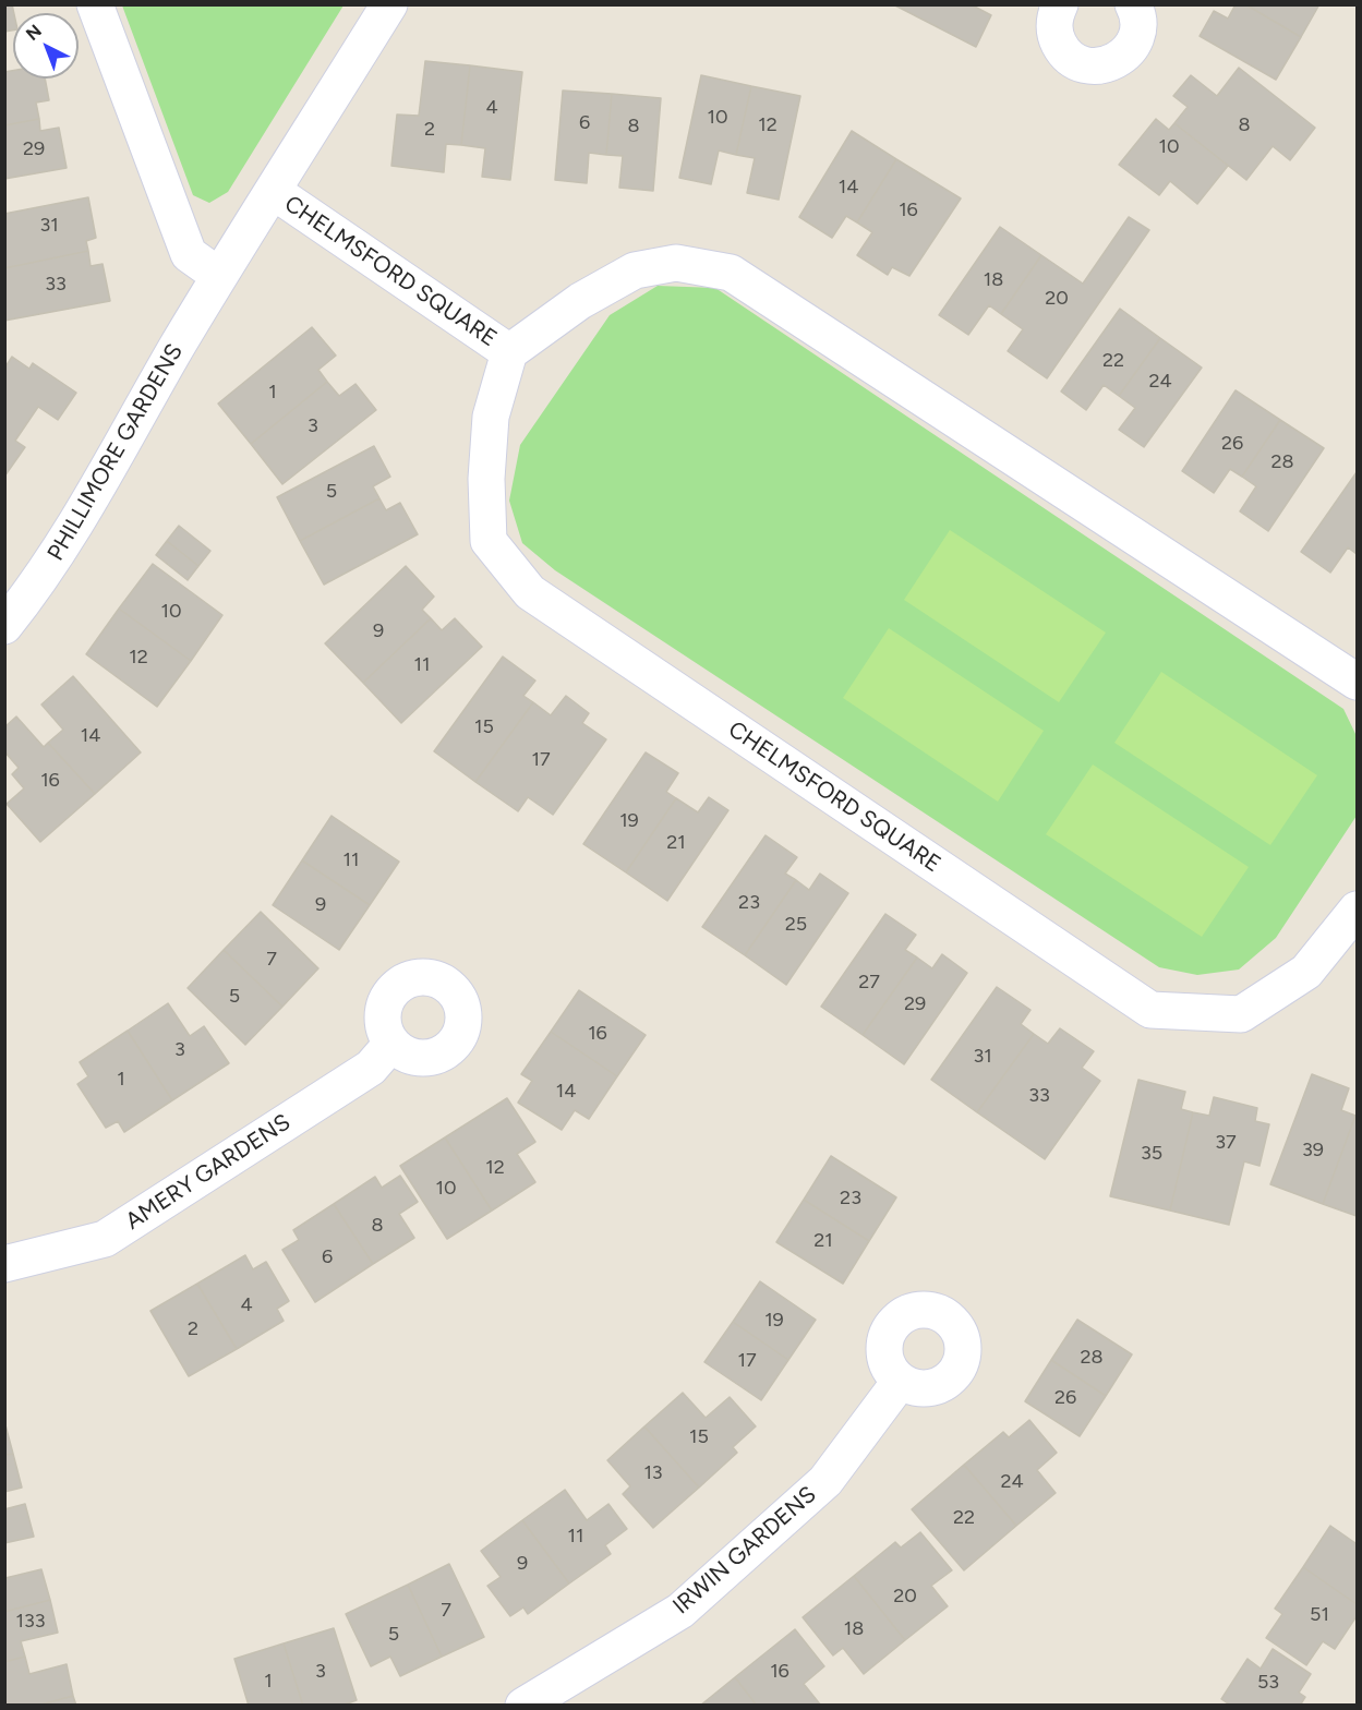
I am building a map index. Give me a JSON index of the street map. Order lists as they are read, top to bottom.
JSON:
{
  "streets": {
    "street": [
      "CHELMSFORD SQUARE",
      "PHILLIMORE GARDENS",
      "AMERY GARDENS",
      "IRWIN GARDENS"
    ]
  },
  "crossings": [
    ["CHELMSFORD SQUARE", "PHILLIMORE GARDENS"]
  ],
  "house_numbers": [
    "4",
    "10",
    "6",
    "12",
    "8",
    "8",
    "2",
    "10",
    "29",
    "14",
    "16",
    "31",
    "18",
    "33",
    "20",
    "22",
    "24",
    "1",
    "3",
    "26",
    "28",
    "5",
    "10",
    "9",
    "12",
    "11",
    "15",
    "14",
    "17",
    "16",
    "19",
    "21",
    "11",
    "23",
    "9",
    "25",
    "7",
    "27",
    "5",
    "29",
    "16",
    "3",
    "31",
    "1",
    "14",
    "33",
    "37",
    "39",
    "35",
    "12",
    "10",
    "23",
    "8",
    "21",
    "6",
    "4",
    "19",
    "2",
    "28",
    "17",
    "26",
    "15",
    "13",
    "24",
    "22",
    "11",
    "9",
    "20",
    "7",
    "51",
    "133",
    "18",
    "5",
    "3",
    "16",
    "1",
    "53"
  ],
  "north": "top left"
}
